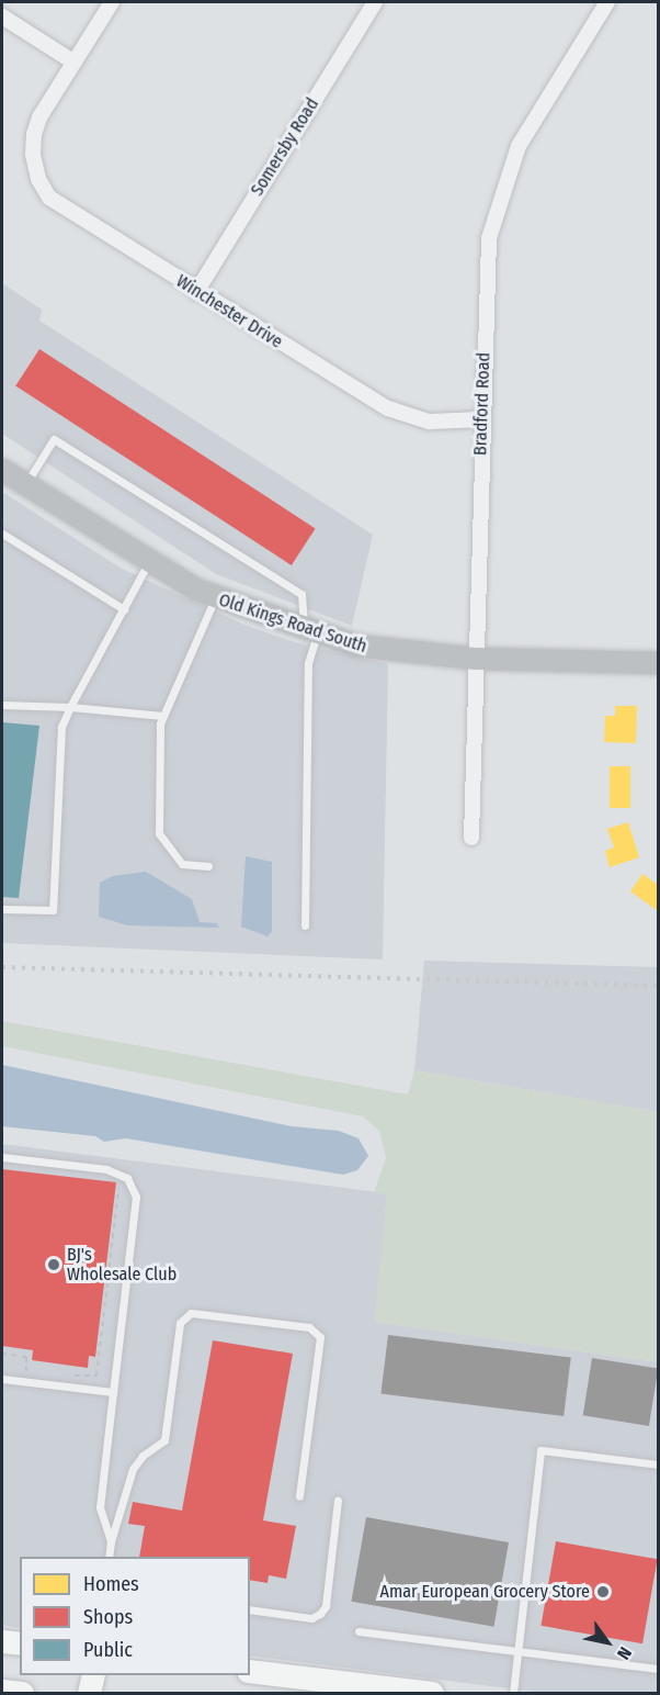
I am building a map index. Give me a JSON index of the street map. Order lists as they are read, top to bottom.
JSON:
{
  "streets": {
    "street": [
      "Somersby Road",
      "Winchester Drive",
      "Bradford Road",
      "Old Kings Road South"
    ]
  },
  "crossings": [
    ["Somersby Road", "Winchester Drive"],
    ["Winchester Drive", "Bradford Road"],
    ["Bradford Road", "Old Kings Road South"]
  ],
  "places": ["BJ's Wholesale Club", "Amar European Grocery Store"],
  "legend": ["Homes", "Shops", "Public"],
  "north": "bottom right"
}
